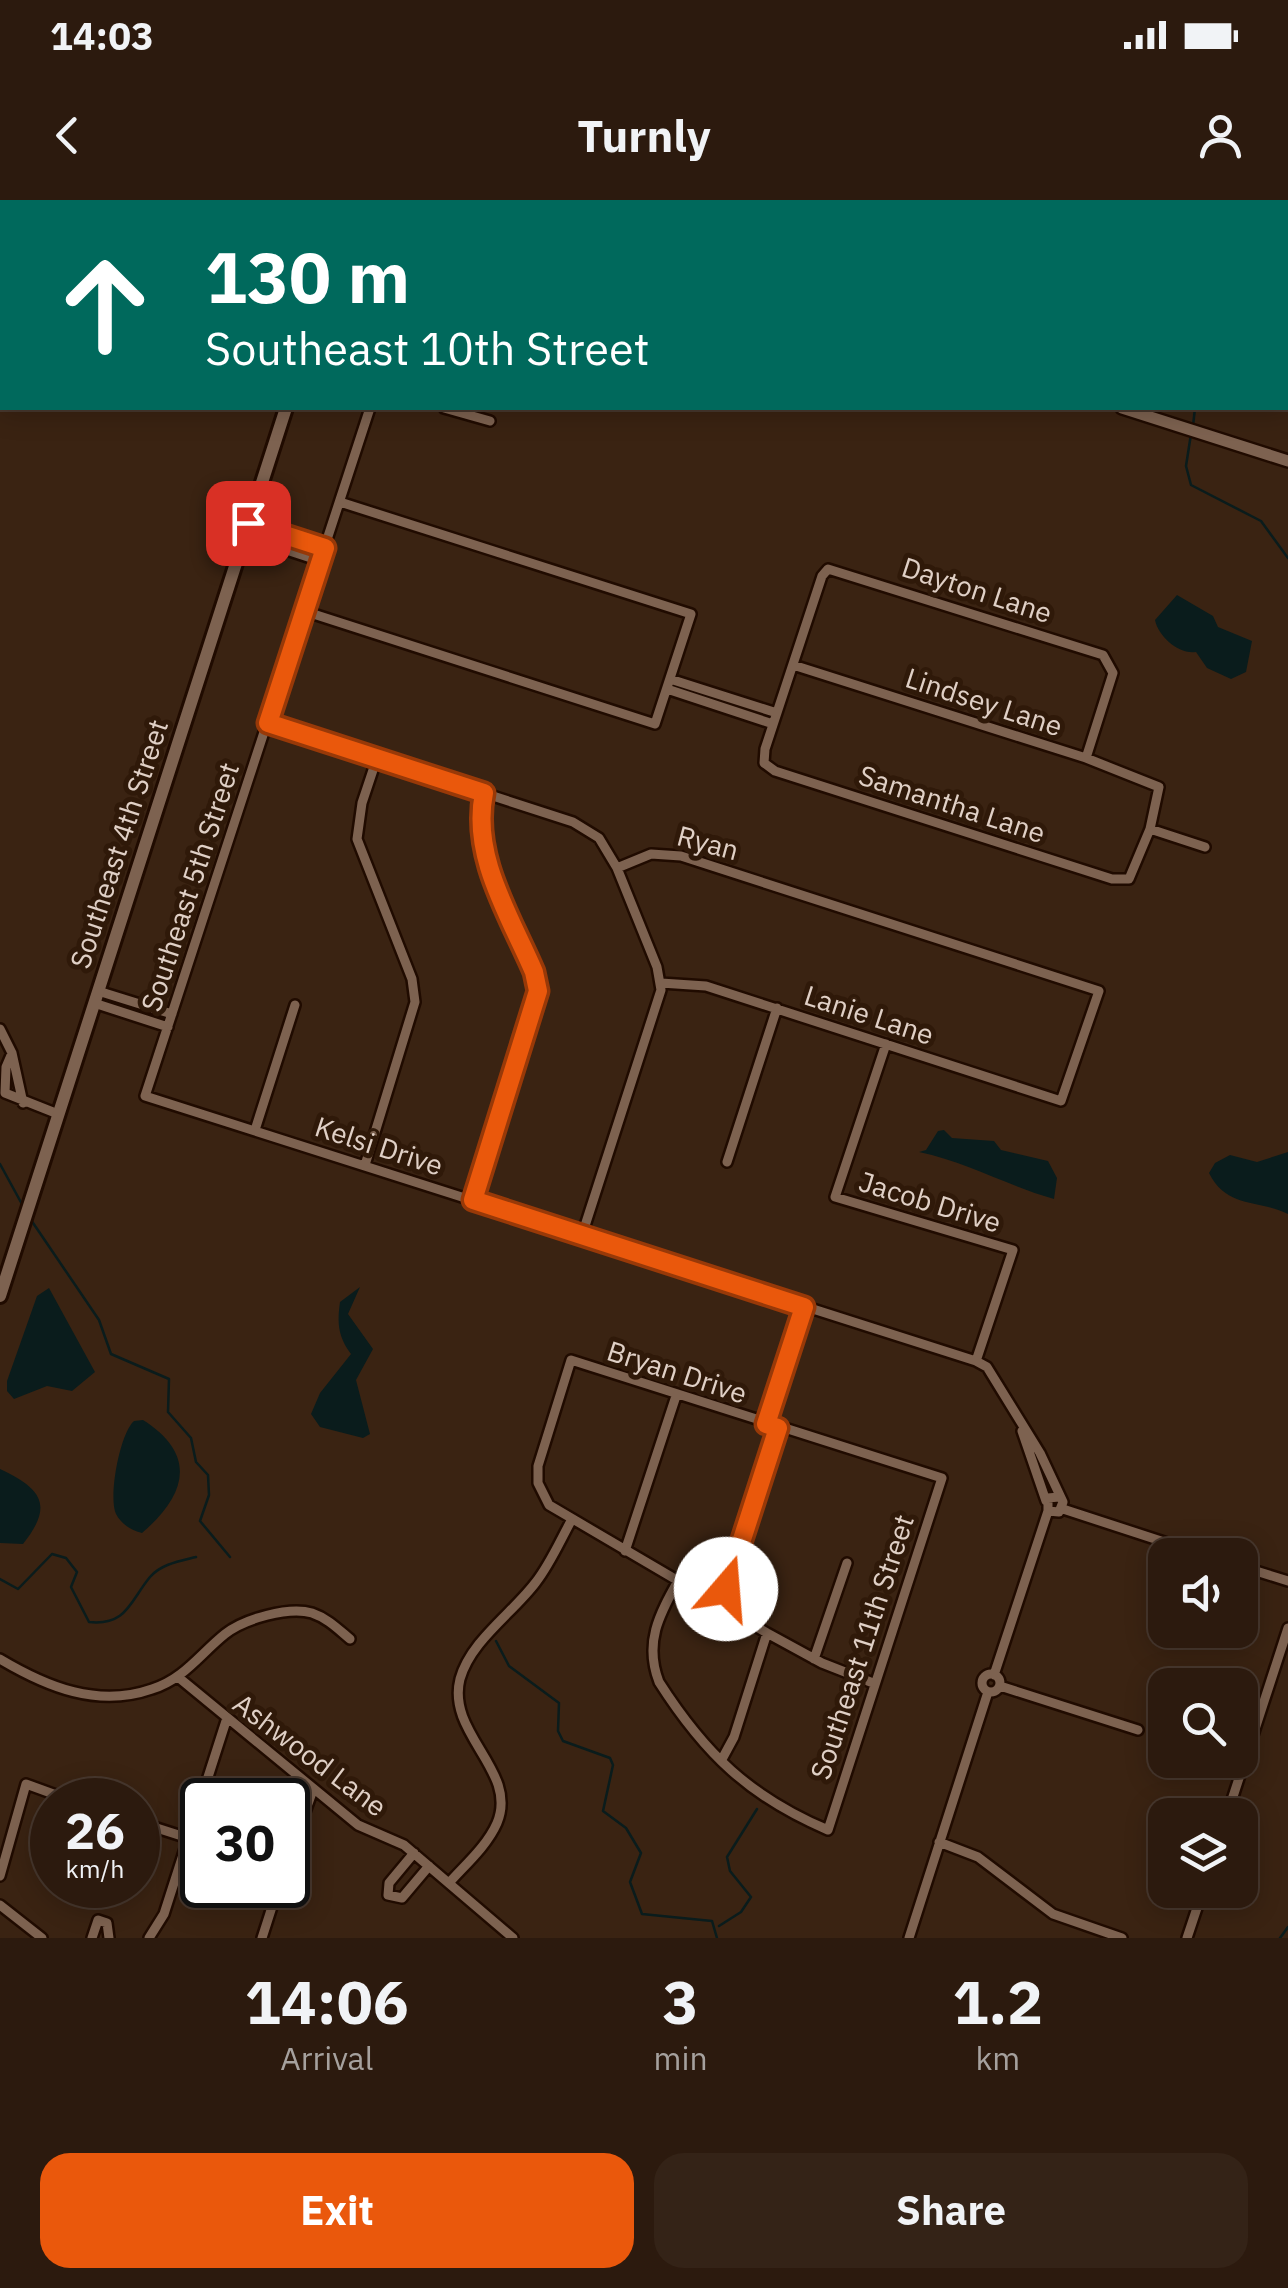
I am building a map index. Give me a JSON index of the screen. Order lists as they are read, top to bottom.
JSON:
{
  "streets": {
    "main road": ["Southeast 4th Street"],
    "street": [
      "Dayton Lane",
      "Lindsey Lane",
      "Samantha Lane",
      "Ryan",
      "Southeast 5th Street",
      "Lanie Lane",
      "Kelsi Drive",
      "Jacob Drive",
      "Bryan Drive",
      "Southeast 11th Street",
      "Ashwood Lane"
    ]
  },
  "crossings": [
    ["Dayton Lane", "Lindsey Lane"],
    ["Lindsey Lane", "Samantha Lane"],
    ["Ryan", "Lanie Lane"],
    ["Southeast 5th Street", "Kelsi Drive"],
    ["Lanie Lane", "Jacob Drive"],
    ["Kelsi Drive", "Jacob Drive"],
    ["Bryan Drive", "Southeast 11th Street"]
  ],
  "page": {
    "status": "14:03",
    "header": "Turnly",
    "turn": ["130 m", "Southeast 10th Street"],
    "speed": "26 km/h",
    "limit": "30",
    "eta": [
      "14:06",
      "Arrival",
      "3",
      "min",
      "1.2",
      "km"
    ],
    "buttons": ["Exit", "Share"]
  }
}
